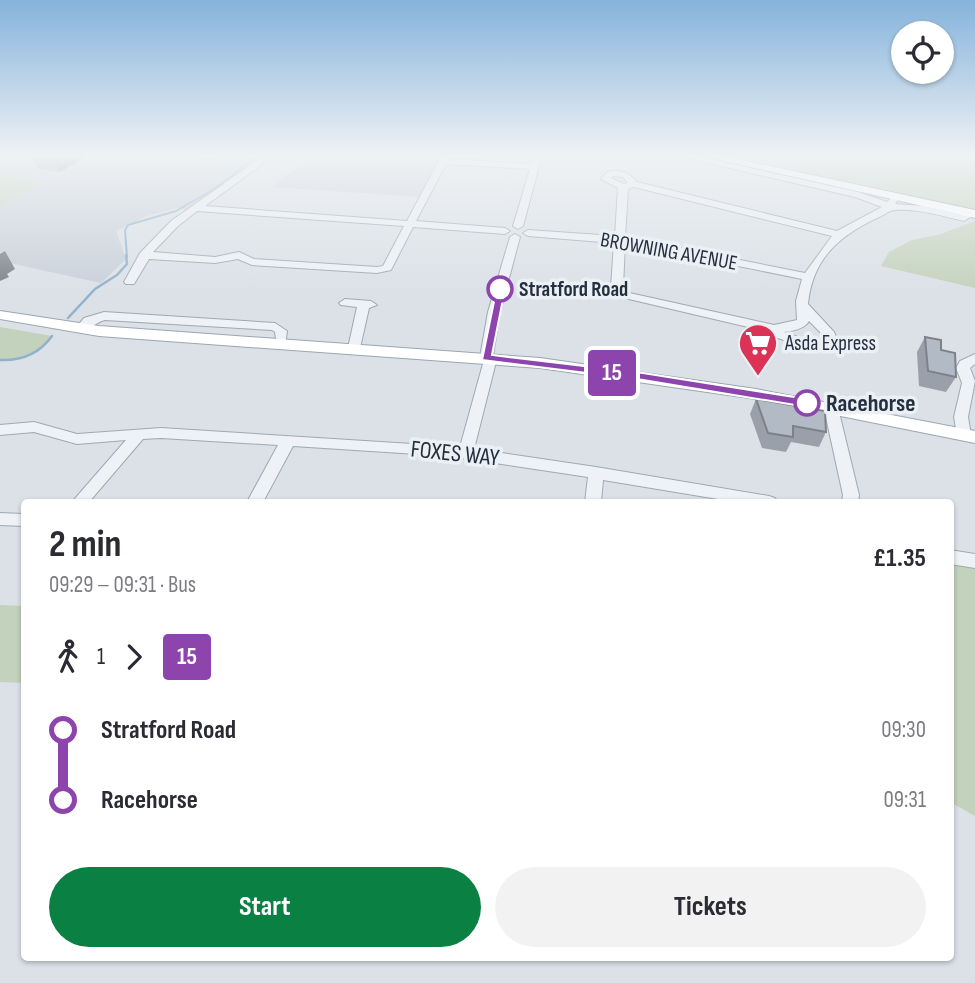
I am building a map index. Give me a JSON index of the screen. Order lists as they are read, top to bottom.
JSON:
{
  "streets": {
    "street": ["BROWNING AVENUE", "FOXES WAY"]
  },
  "places": {
    "other": ["Stratford Road", "Racehorse"],
    "supermarket": ["Asda Express"]
  },
  "lines": ["bus line 15"],
  "page": {
    "on_map": "15",
    "heading": ["2 min", "09:29 – 09:31 · Bus", "£1.35"],
    "legs": ["1", "15"],
    "list": [
      {
        "name": "Stratford Road",
        "value": "09:30"
      },
      {
        "name": "Racehorse",
        "value": "09:31"
      }
    ],
    "buttons": ["Start", "Tickets"]
  }
}
